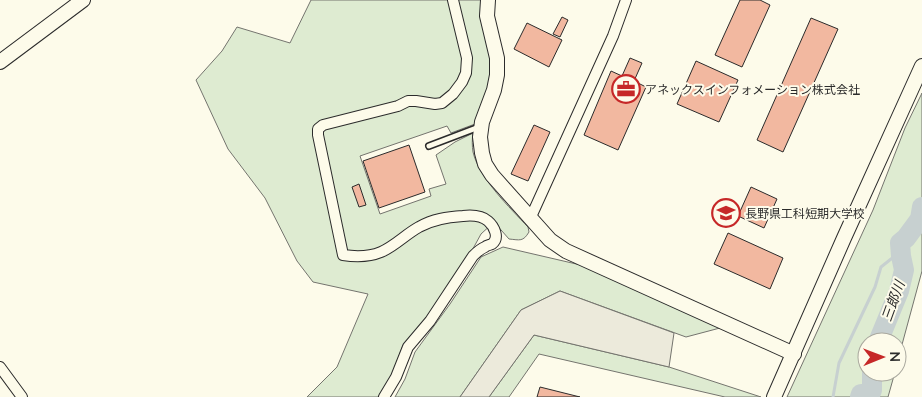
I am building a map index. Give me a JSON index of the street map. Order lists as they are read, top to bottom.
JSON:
{
  "water": ["三郎川"],
  "places": {
    "office": ["アネックスインフォメーション株式会社"],
    "school or university": ["長野県工科短期大学校"]
  },
  "north": "right"
}
